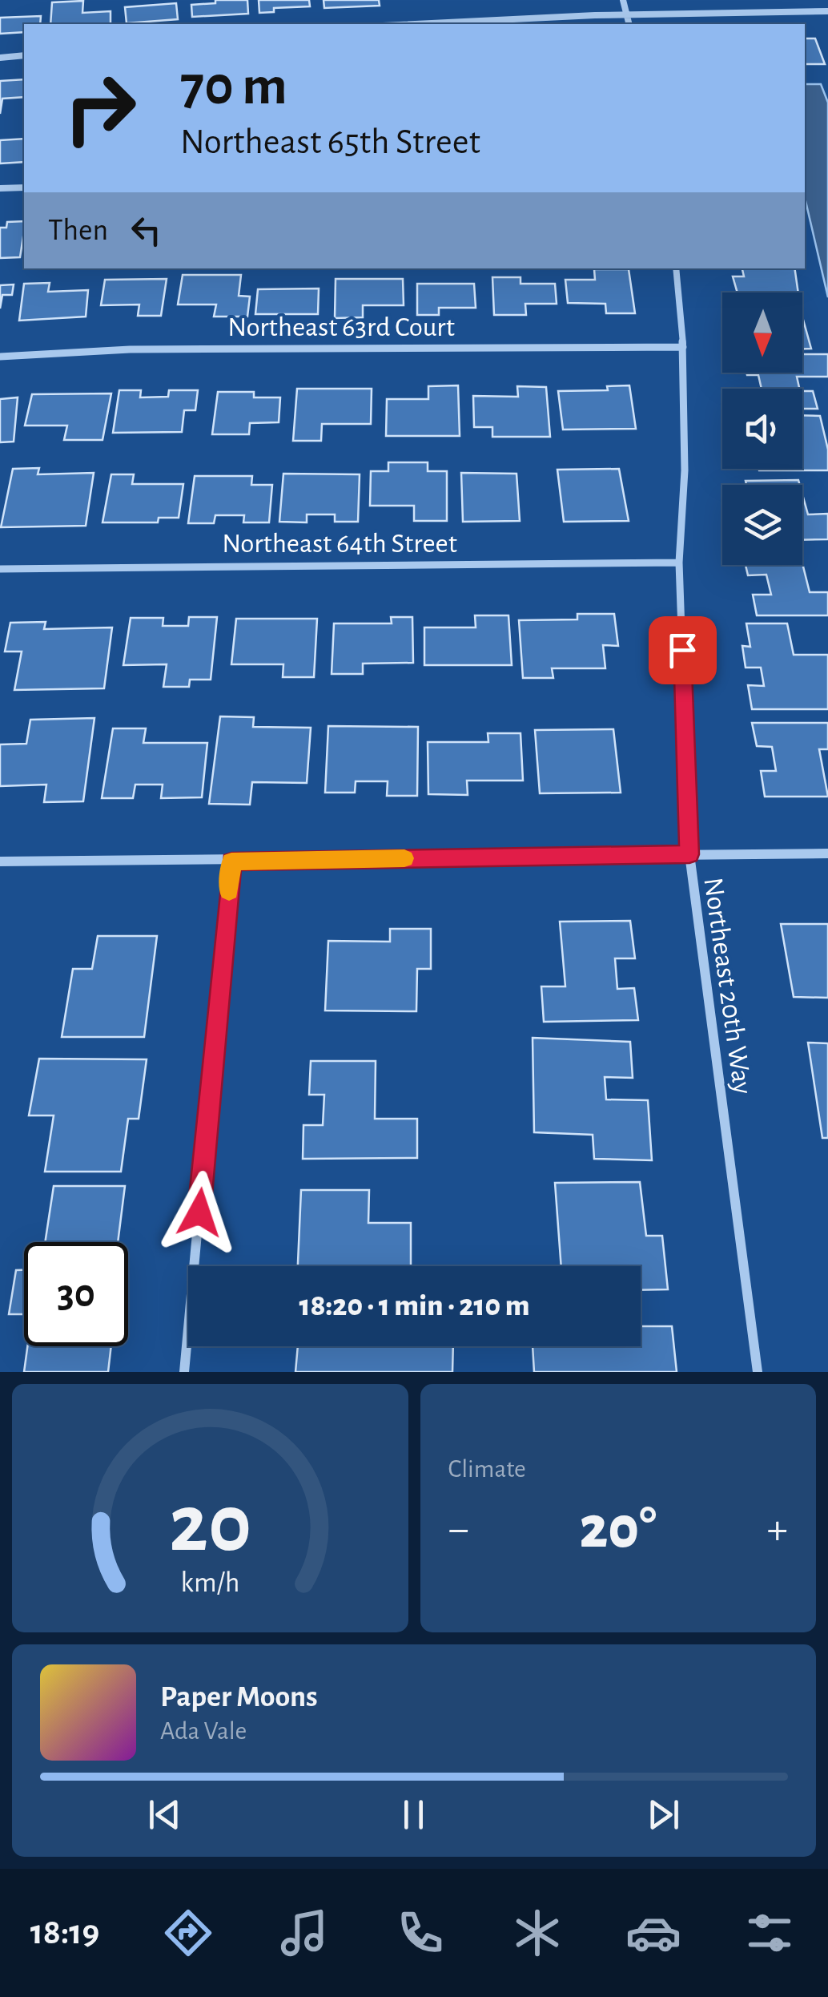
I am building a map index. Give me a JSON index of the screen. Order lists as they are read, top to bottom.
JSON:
{
  "streets": {
    "street": ["Northeast 63rd Court", "Northeast 64th Street", "Northeast 20th Way"]
  },
  "crossings": [
    ["Northeast 63rd Court", "Northeast 20th Way"],
    ["Northeast 64th Street", "Northeast 20th Way"]
  ],
  "north": "bottom",
  "page": {
    "turn": ["70 m", "Northeast 65th Street"],
    "then": "Then",
    "limit": "30",
    "trip": "18:20 · 1 min · 210 m",
    "tile": "Climate",
    "heat": ["−", "20°", "+"],
    "song": ["Paper Moons", "Ada Vale"],
    "tabs": "18:19",
    "gauge": ["20", "km/h"]
  }
}
